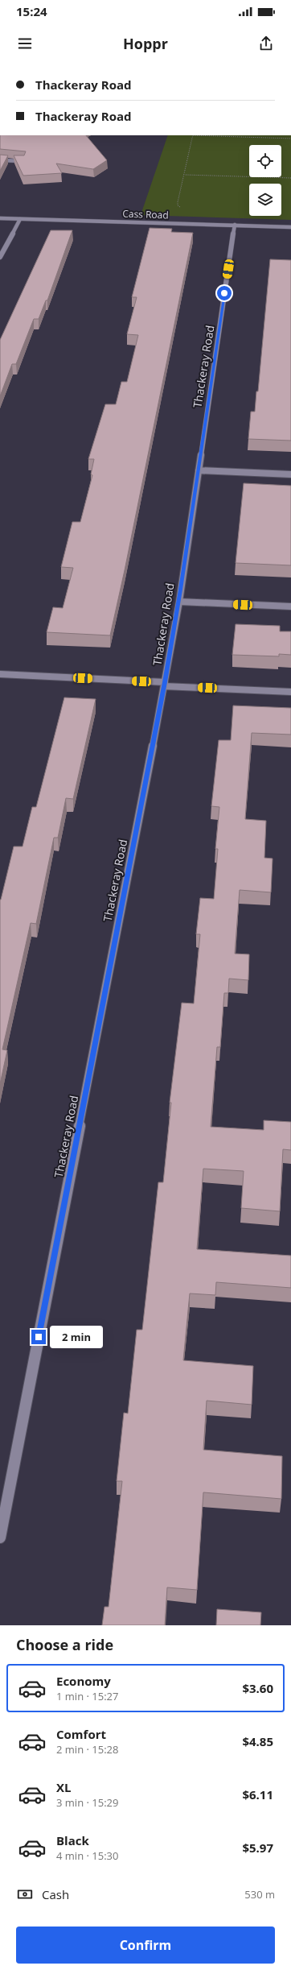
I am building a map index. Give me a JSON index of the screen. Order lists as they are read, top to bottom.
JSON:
{
  "streets": {
    "street": ["Cass Road", "Thackeray Road"]
  },
  "crossings": [
    ["Cass Road", "Thackeray Road"]
  ],
  "page": {
    "status": "15:24",
    "header": "Hoppr",
    "banner": ["Thackeray Road", "Thackeray Road"],
    "bubble": "2 min",
    "heading": "Choose a ride",
    "list": [
      {
        "name": "Economy",
        "note": "1 min · 15:27",
        "value": "$3.60"
      },
      {
        "name": "Comfort",
        "note": "2 min · 15:28",
        "value": "$4.85"
      },
      {
        "name": "XL",
        "note": "3 min · 15:29",
        "value": "$6.11"
      },
      {
        "name": "Black",
        "note": "4 min · 15:30",
        "value": "$5.97"
      }
    ],
    "pay": ["Cash", "530 m"],
    "buttons": "Confirm"
  }
}
